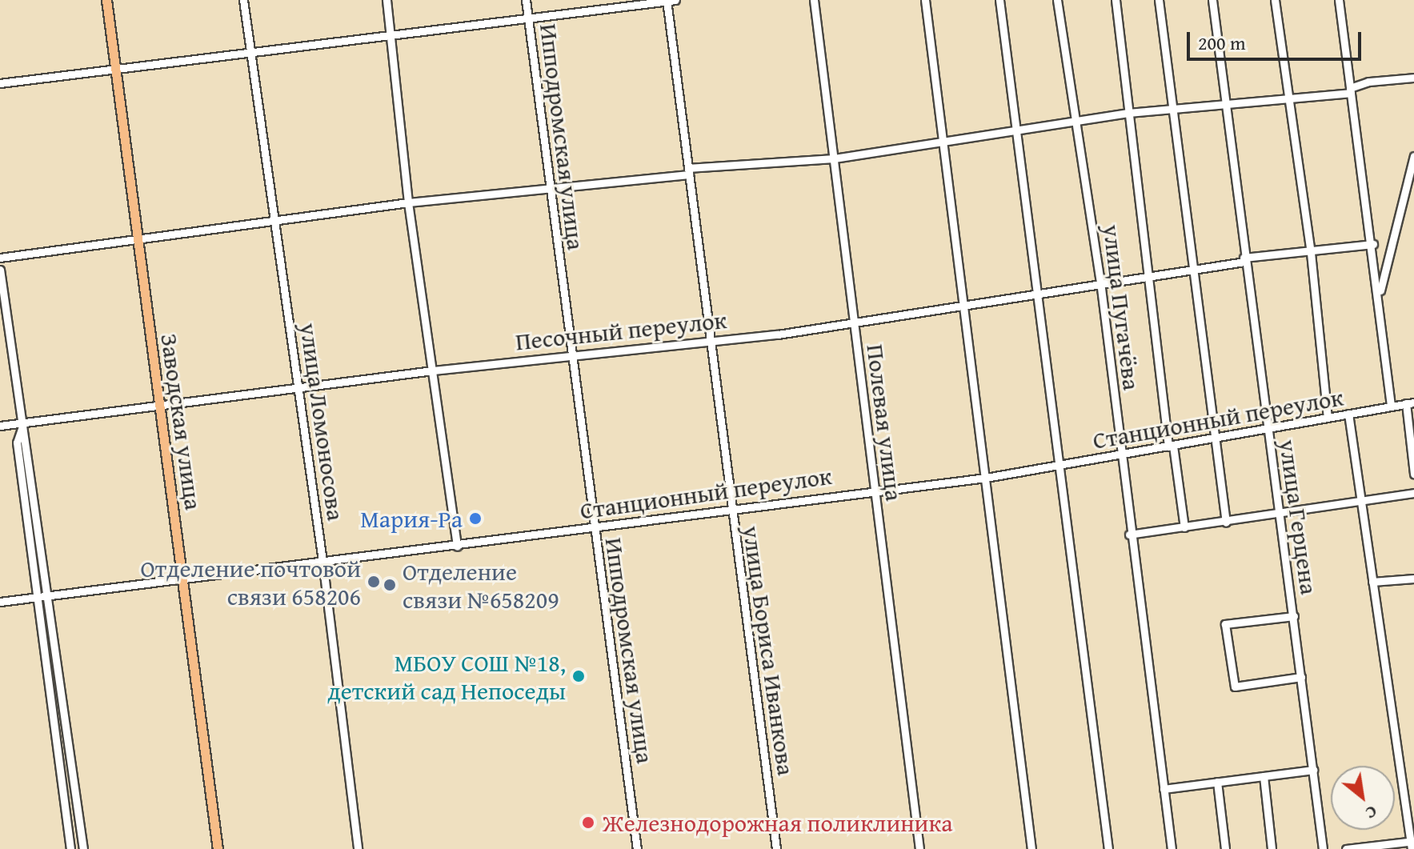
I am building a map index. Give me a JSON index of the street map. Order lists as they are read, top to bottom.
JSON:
{
  "streets": {
    "main road": ["Заводская улица"],
    "street": [
      "Ипподромская улица",
      "улица Пугачёва",
      "Песочный переулок",
      "Станционный переулок",
      "улица Ломоносова",
      "Полевая улица",
      "улица Герцена",
      "улица Бориса Иванкова"
    ]
  },
  "crossings": [
    ["Ипподромская улица", "Песочный переулок"],
    ["Ипподромская улица", "Станционный переулок"],
    ["улица Пугачёва", "Песочный переулок"],
    ["улица Пугачёва", "Станционный переулок"],
    ["Песочный переулок", "Заводская улица"],
    ["Песочный переулок", "улица Ломоносова"],
    ["Песочный переулок", "Полевая улица"],
    ["Песочный переулок", "улица Герцена"],
    ["Песочный переулок", "улица Бориса Иванкова"],
    ["Станционный переулок", "Заводская улица"],
    ["Станционный переулок", "улица Ломоносова"],
    ["Станционный переулок", "Полевая улица"],
    ["Станционный переулок", "улица Герцена"],
    ["Станционный переулок", "улица Бориса Иванкова"]
  ],
  "places": [
    "Мария-Ра",
    "Отделение почтовой связи 658206",
    "Отделение связи №658209",
    "МБОУ СОШ №18, детский сад Непоседы",
    "Железнодорожная поликлиника"
  ],
  "scale_bar": "200 m",
  "north": "bottom right"
}
